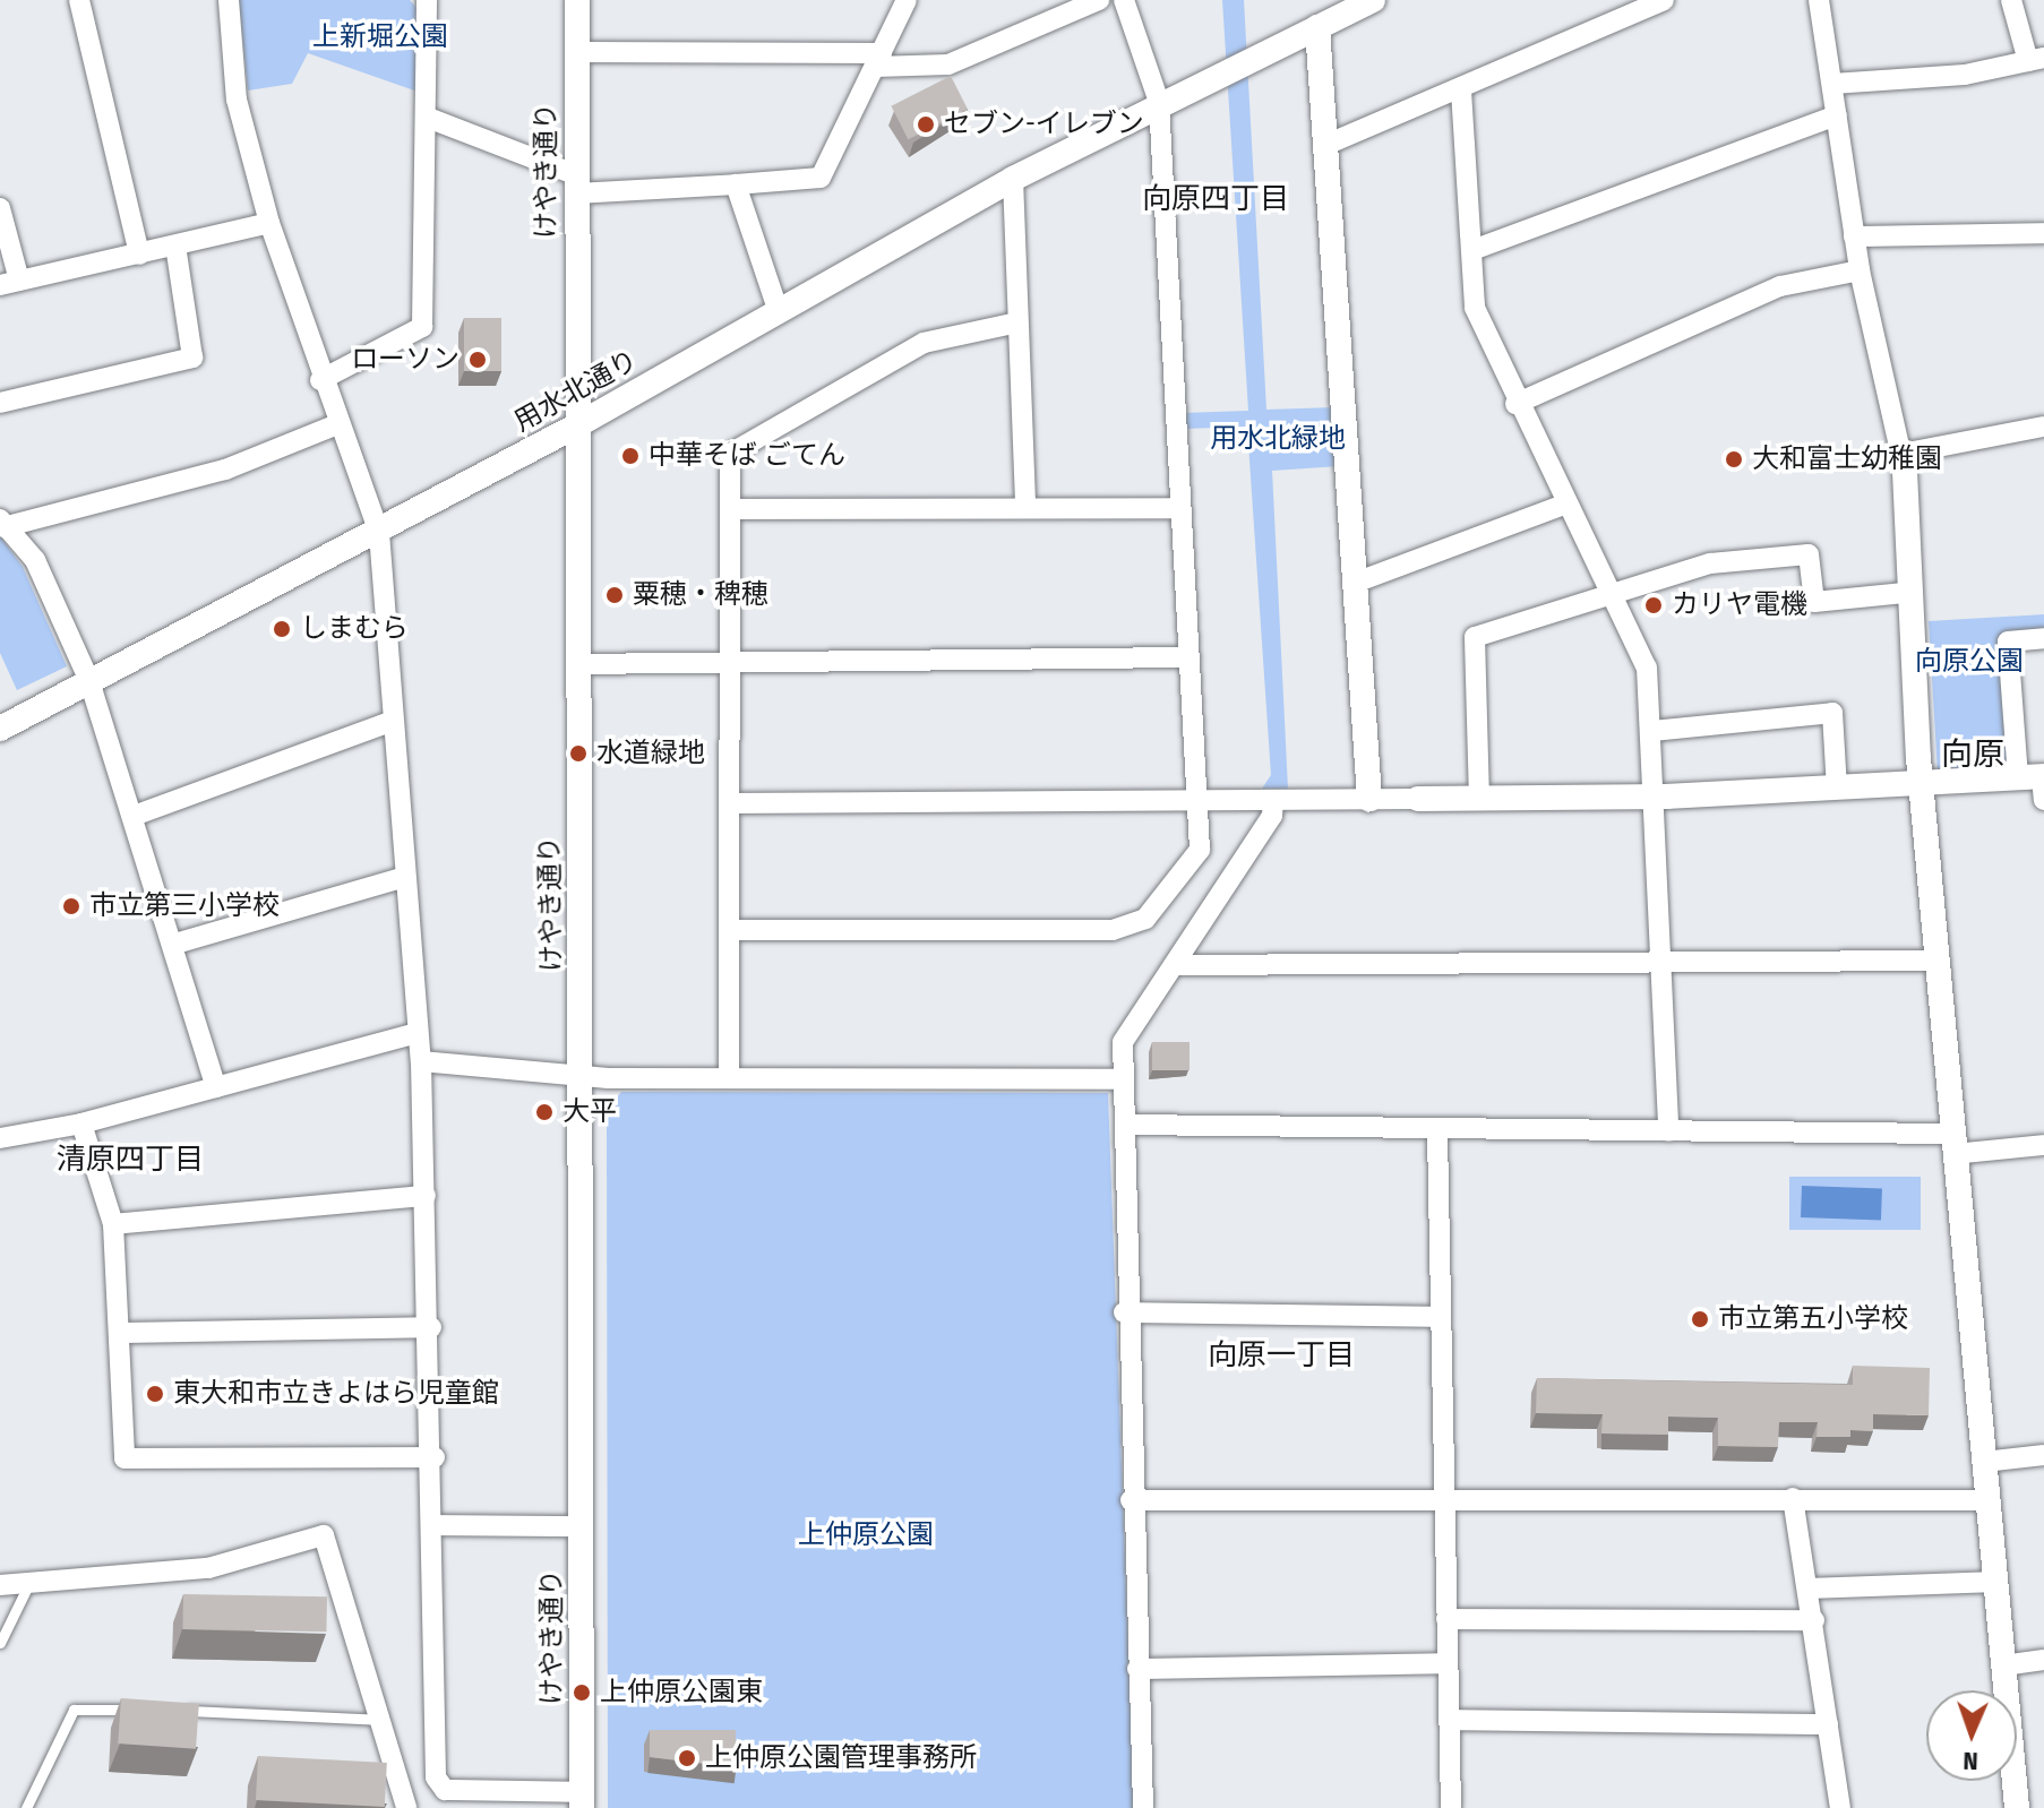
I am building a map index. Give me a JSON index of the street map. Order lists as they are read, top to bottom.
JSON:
{
  "streets": {
    "street": ["けやき通り", "用水北通り"]
  },
  "crossings": [
    ["けやき通り", "用水北通り"]
  ],
  "districts": [
    "向原四丁目",
    "向原",
    "清原四丁目",
    "向原一丁目"
  ],
  "parks": [
    "上新堀公園",
    "用水北緑地",
    "向原公園",
    "上仲原公園"
  ],
  "places": [
    "セブン-イレブン",
    "ローソン",
    "中華そば ごてん",
    "大和富士幼稚園",
    "粟穂・稗穂",
    "カリヤ電機",
    "しまむら",
    "水道緑地",
    "市立第三小学校",
    "大平",
    "市立第五小学校",
    "東大和市立きよはら児童館",
    "上仲原公園東",
    "上仲原公園管理事務所"
  ],
  "north": "bottom"
}
